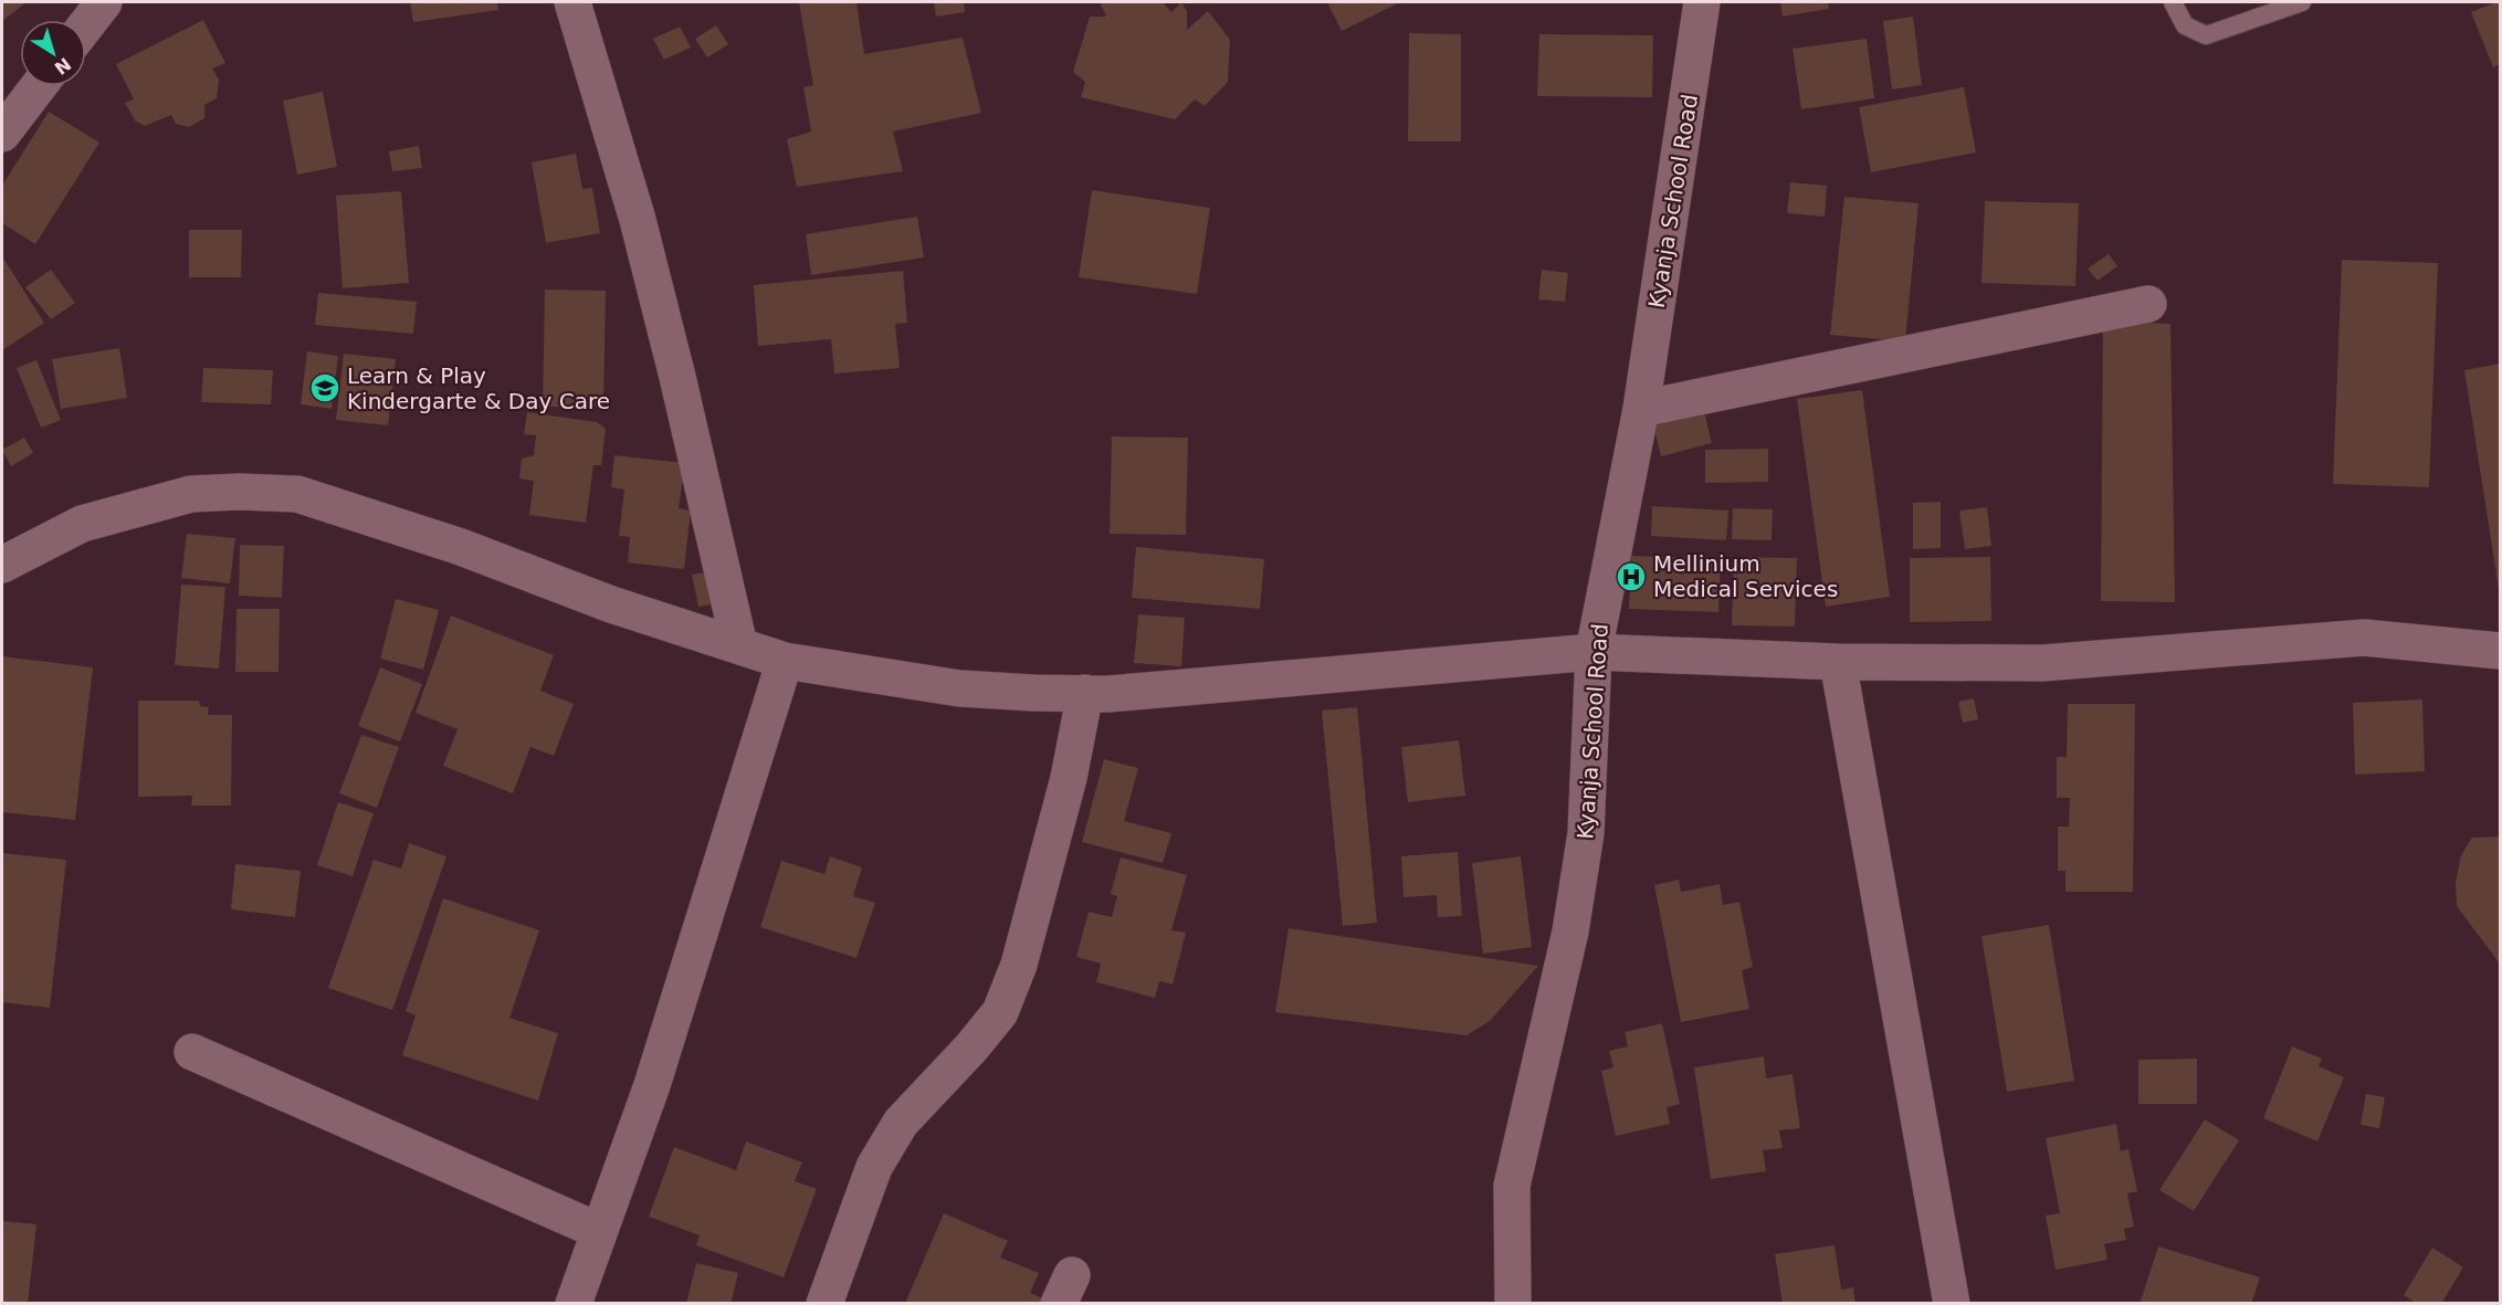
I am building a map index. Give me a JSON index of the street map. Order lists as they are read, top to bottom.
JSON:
{
  "streets": {
    "street": ["Kyanja School Road"]
  },
  "places": {
    "school or university": ["Learn & Play Kindergarte & Day Care"],
    "hospital": ["Mellinium Medical Services"]
  },
  "north": "bottom right"
}
